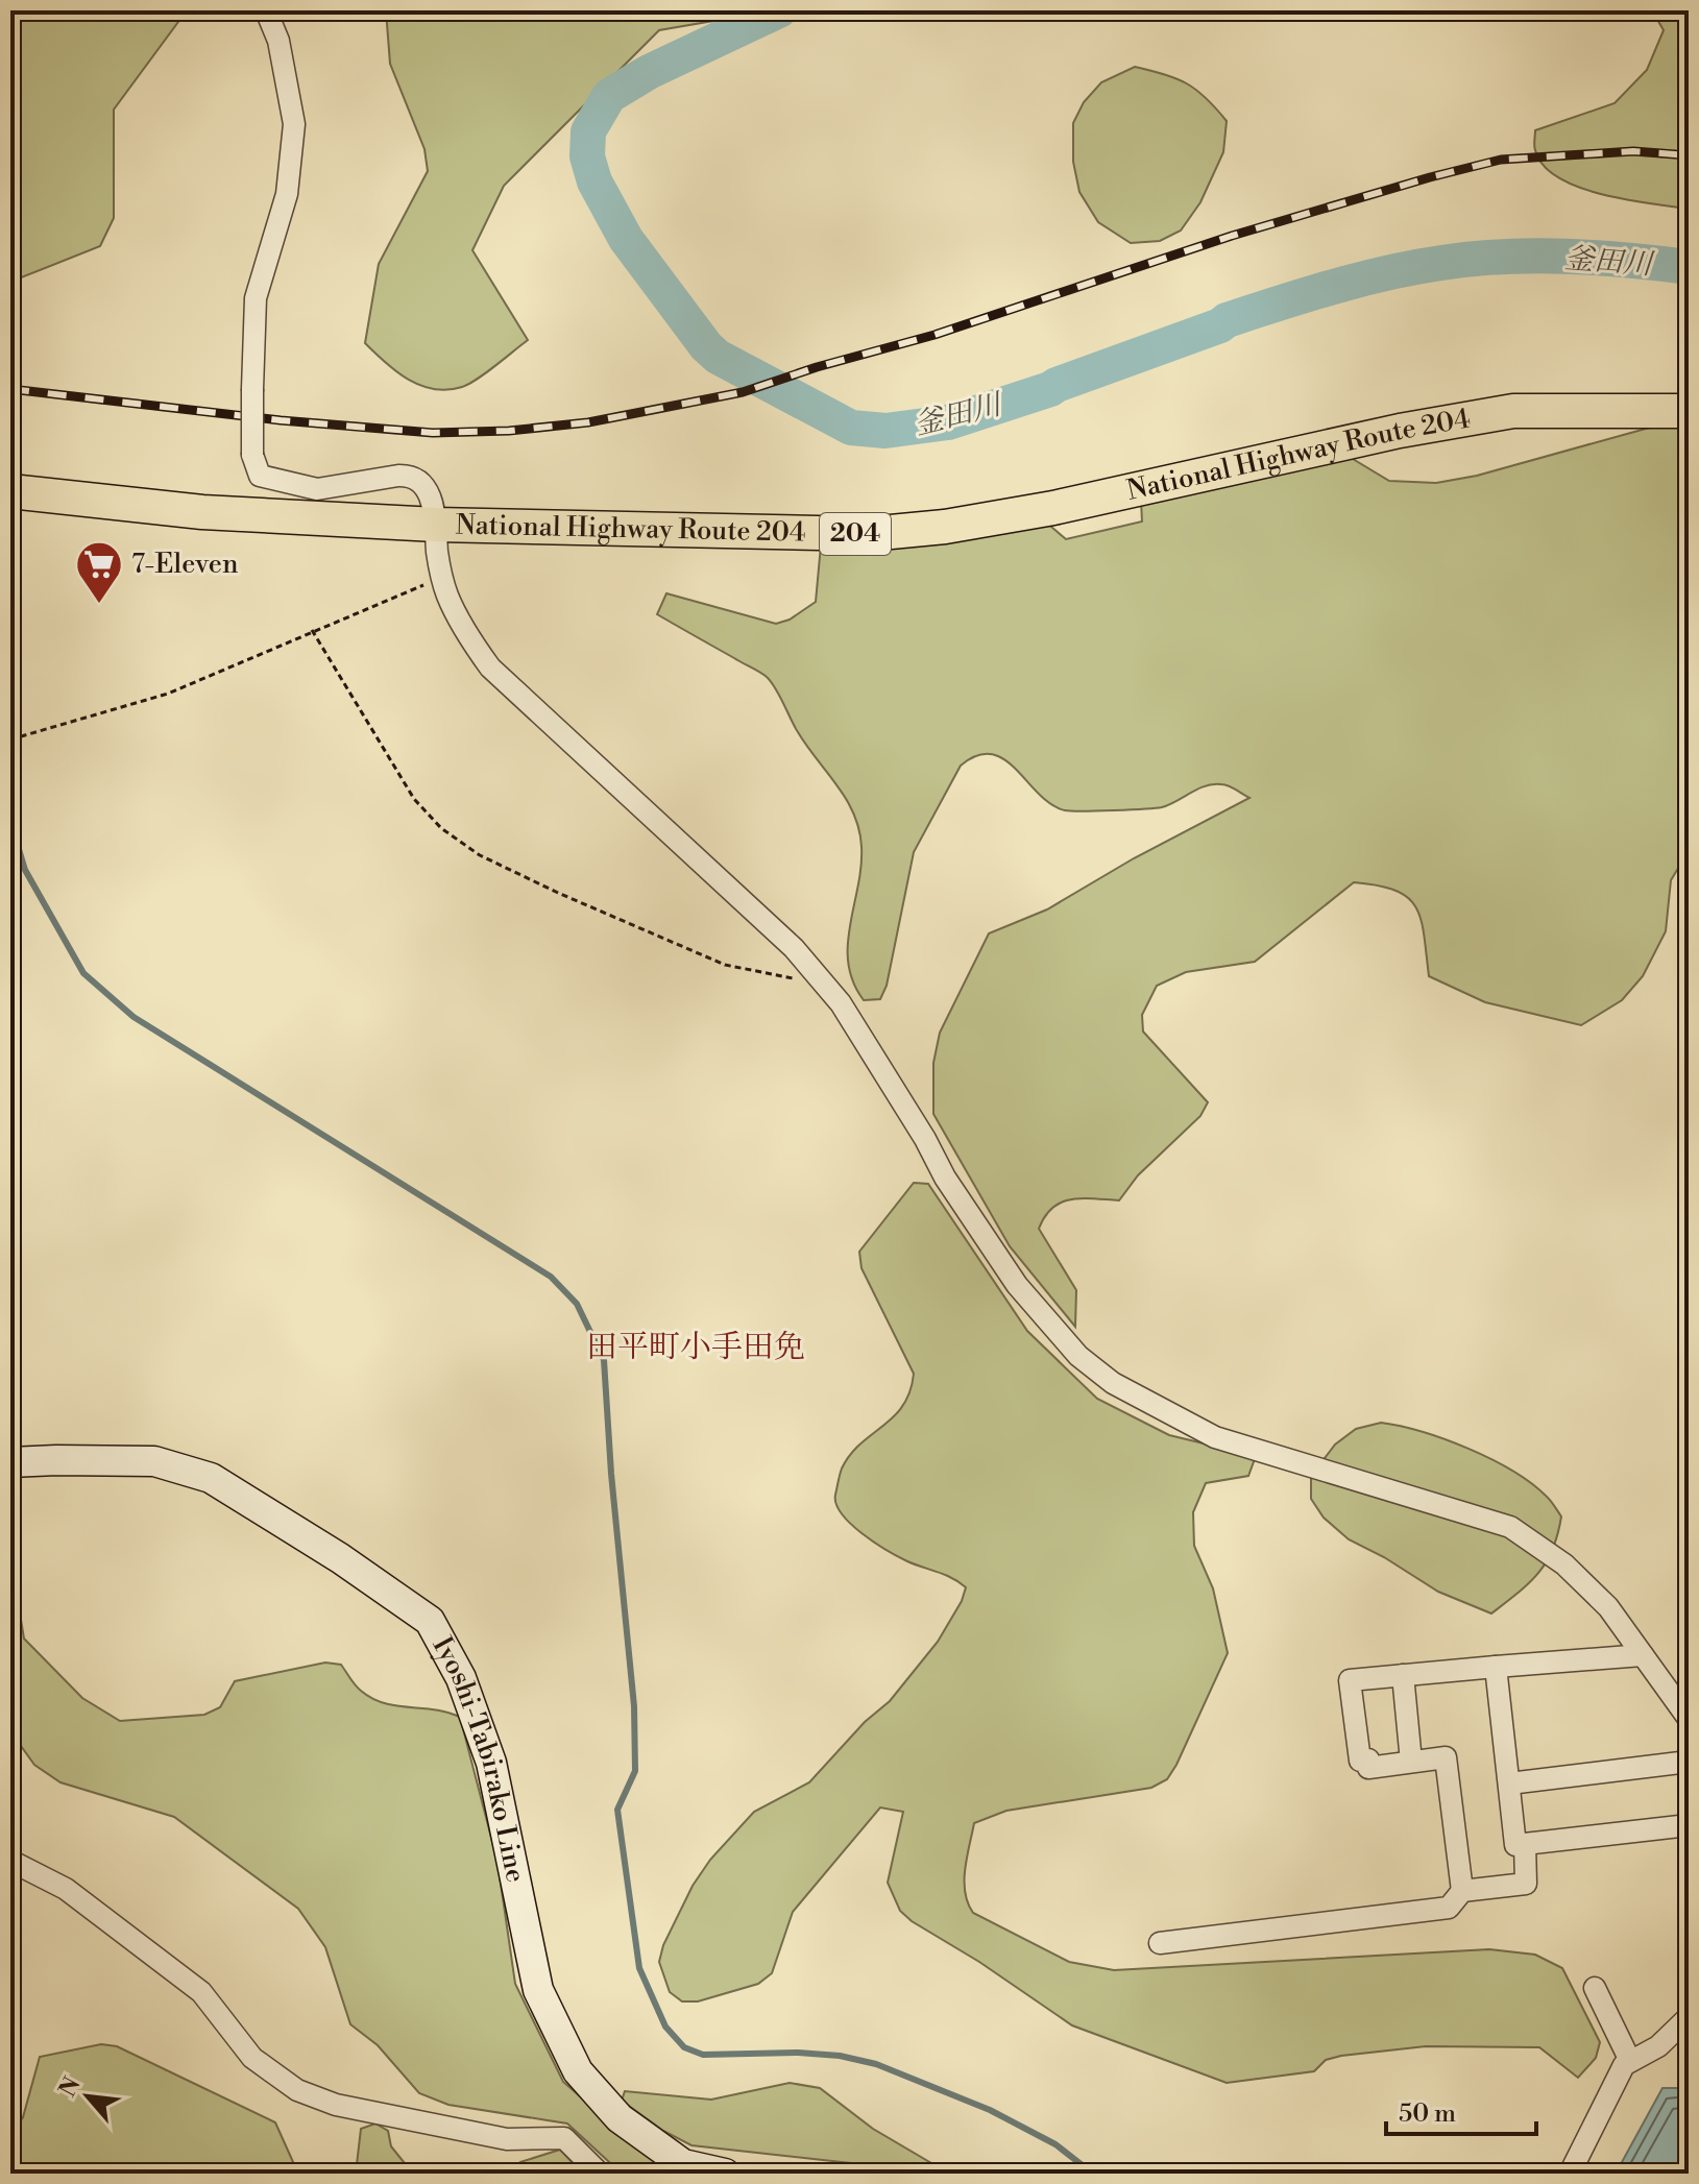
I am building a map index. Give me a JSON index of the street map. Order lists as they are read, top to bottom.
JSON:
{
  "streets": {
    "highway": ["National Highway Route 204", "204"],
    "main road": ["Iyoshi-Tabirako Line"]
  },
  "districts": ["田平町小手田免"],
  "water": ["釜田川"],
  "places": {
    "supermarket": ["7-Eleven"]
  },
  "scale_bar": "50 m",
  "north": "top left"
}
